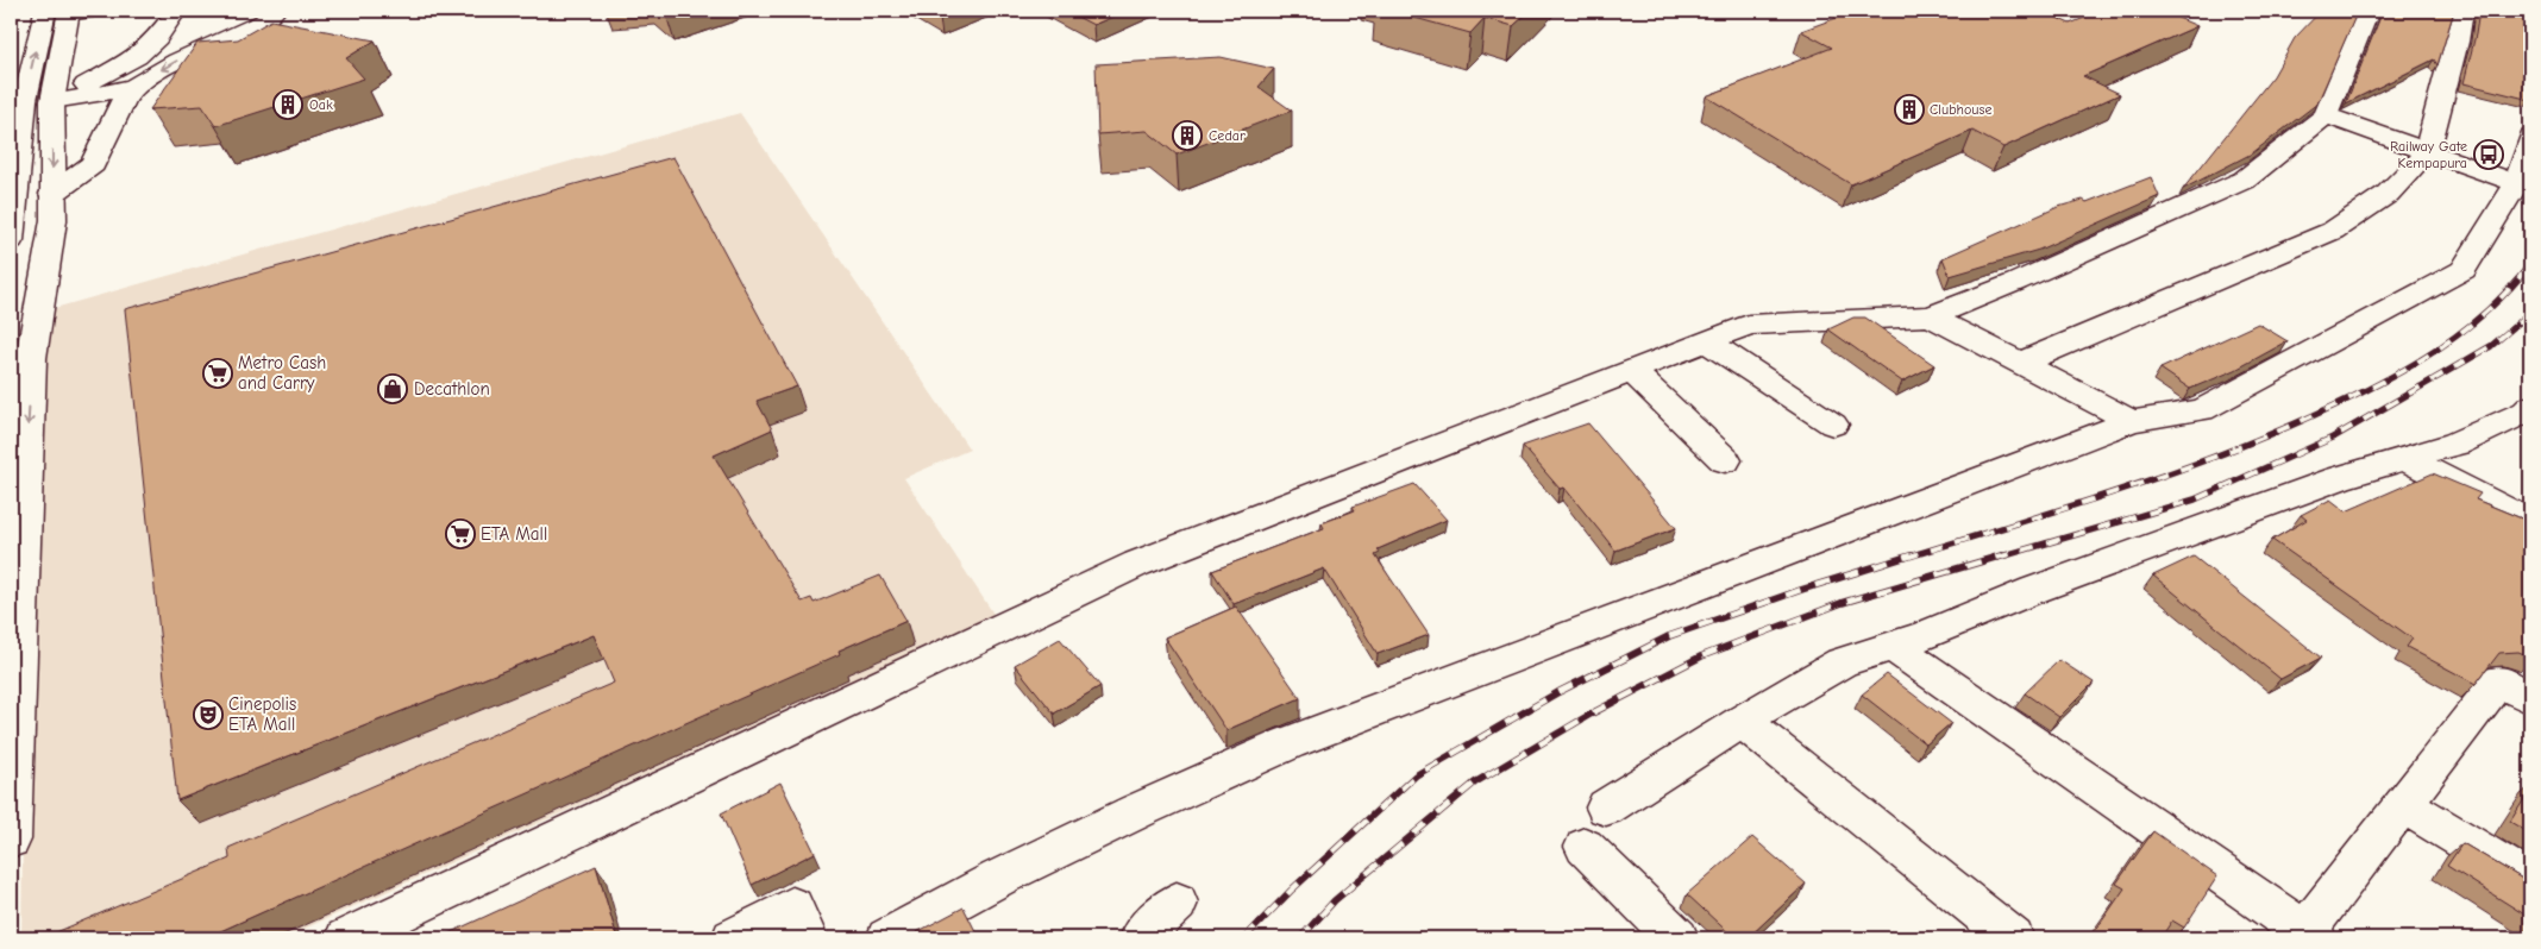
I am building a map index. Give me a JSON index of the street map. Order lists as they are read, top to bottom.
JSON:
{
  "places": {
    "building": ["Oak", "Clubhouse", "Cedar"],
    "bus stop": ["Railway Gate Kempapura"],
    "supermarket": ["Metro Cash and Carry", "ETA Mall"],
    "shop": ["Decathlon"],
    "theatre": ["Cinepolis ETA Mall"]
  }
}
